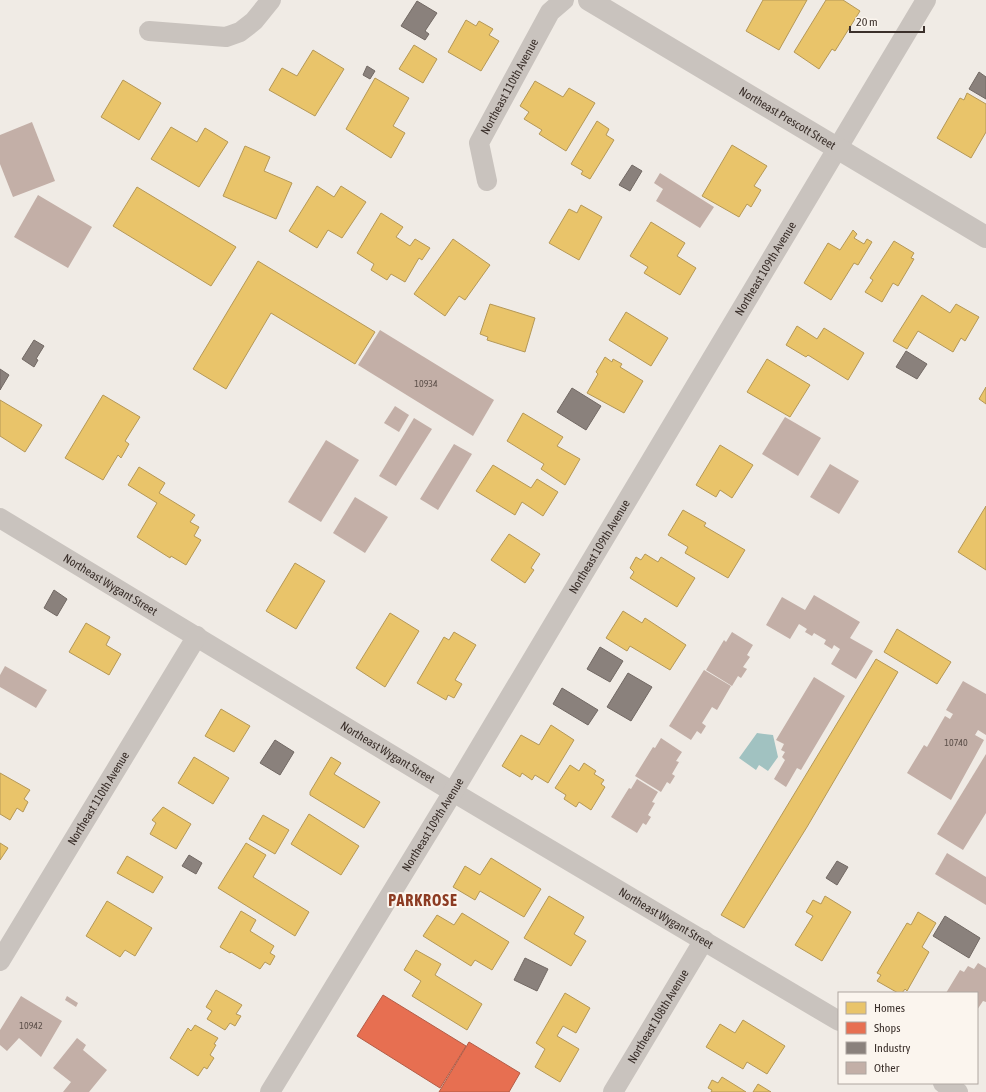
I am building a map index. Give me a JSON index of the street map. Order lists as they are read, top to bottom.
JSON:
{
  "streets": {
    "street": [
      "Northeast 110th Avenue",
      "Northeast Prescott Street",
      "Northeast 109th Avenue",
      "Northeast Wygant Street",
      "Northeast 108th Avenue"
    ]
  },
  "crossings": [
    ["Northeast 110th Avenue", "Northeast Wygant Street"],
    ["Northeast Prescott Street", "Northeast 109th Avenue"],
    ["Northeast 109th Avenue", "Northeast Wygant Street"],
    ["Northeast Wygant Street", "Northeast 108th Avenue"]
  ],
  "districts": ["PARKROSE"],
  "house_numbers": ["10934", "10740", "10942"],
  "legend": [
    "Homes",
    "Shops",
    "Industry",
    "Other"
  ],
  "scale_bar": "20 m"
}
